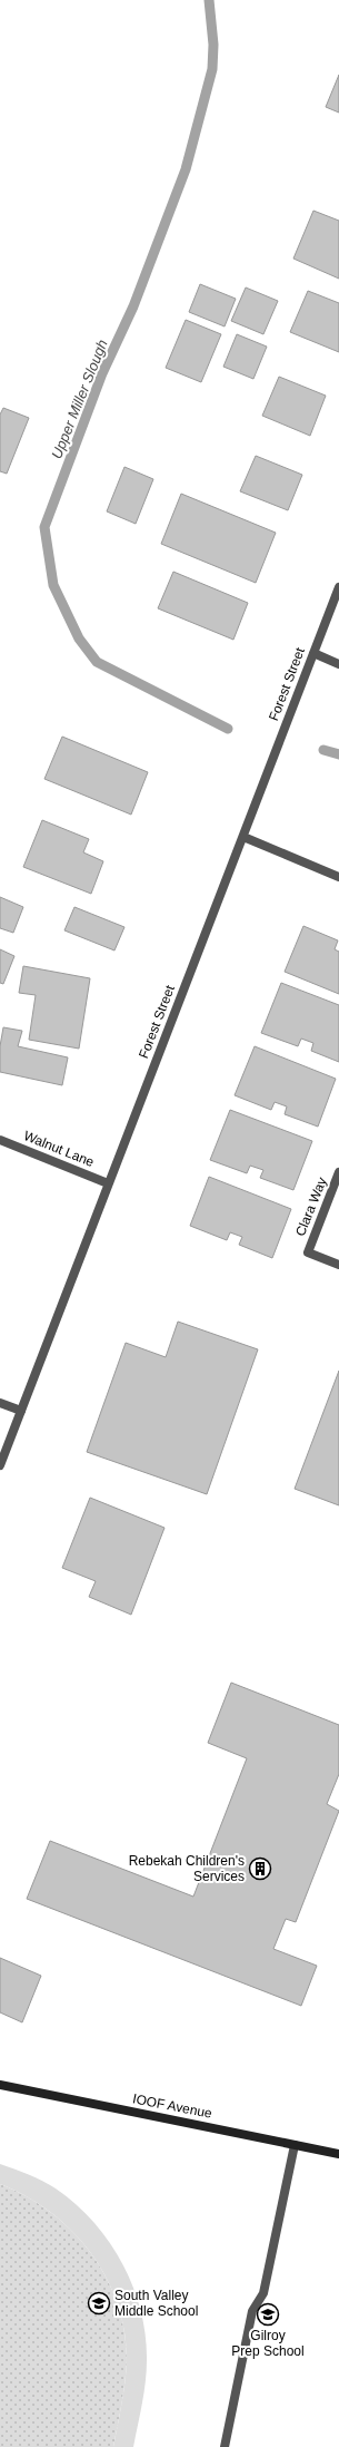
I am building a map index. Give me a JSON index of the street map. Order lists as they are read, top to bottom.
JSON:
{
  "streets": {
    "street": [
      "Forest Street",
      "Walnut Lane",
      "Clara Way",
      "IOOF Avenue"
    ]
  },
  "crossings": [
    ["Forest Street", "Walnut Lane"]
  ],
  "water": ["Upper Miller Slough"],
  "places": {
    "building": ["Rebekah Children's Services"],
    "school or university": ["South Valley Middle School", "Gilroy Prep School"]
  }
}
